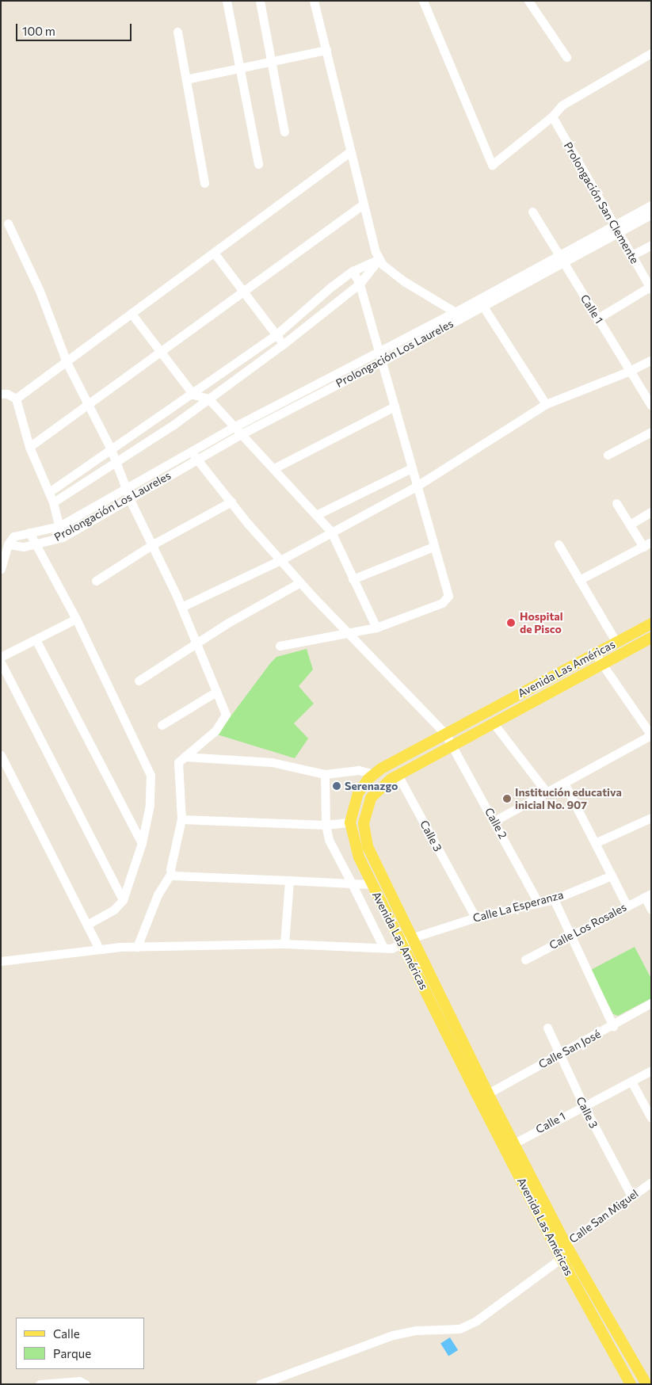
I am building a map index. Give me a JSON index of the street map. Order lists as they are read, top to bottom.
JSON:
{
  "streets": {
    "main road": ["Avenida Las Américas"],
    "street": [
      "Prolongación San Clemente",
      "Calle 1",
      "Prolongación Los Laureles",
      "Calle 2",
      "Calle 3",
      "Calle La Esperanza",
      "Calle Los Rosales",
      "Calle San José",
      "Calle San Miguel"
    ]
  },
  "crossings": [
    ["Prolongación San Clemente", "Prolongación Los Laureles"],
    ["Calle 1", "Prolongación Los Laureles"],
    ["Calle 1", "Avenida Las Américas"],
    ["Calle 1", "Calle 3"],
    ["Prolongación Los Laureles", "Calle 2"],
    ["Avenida Las Américas", "Calle 2"],
    ["Avenida Las Américas", "Calle 3"],
    ["Avenida Las Américas", "Calle La Esperanza"],
    ["Avenida Las Américas", "Calle San José"],
    ["Avenida Las Américas", "Calle San Miguel"],
    ["Calle 2", "Calle La Esperanza"],
    ["Calle 3", "Calle La Esperanza"],
    ["Calle 3", "Calle San José"],
    ["Calle 3", "Calle San Miguel"]
  ],
  "places": ["Hospital de Pisco", "Serenazgo", "Institución educativa inicial No. 907"],
  "legend": ["Calle", "Parque"],
  "scale_bar": "100 m"
}
